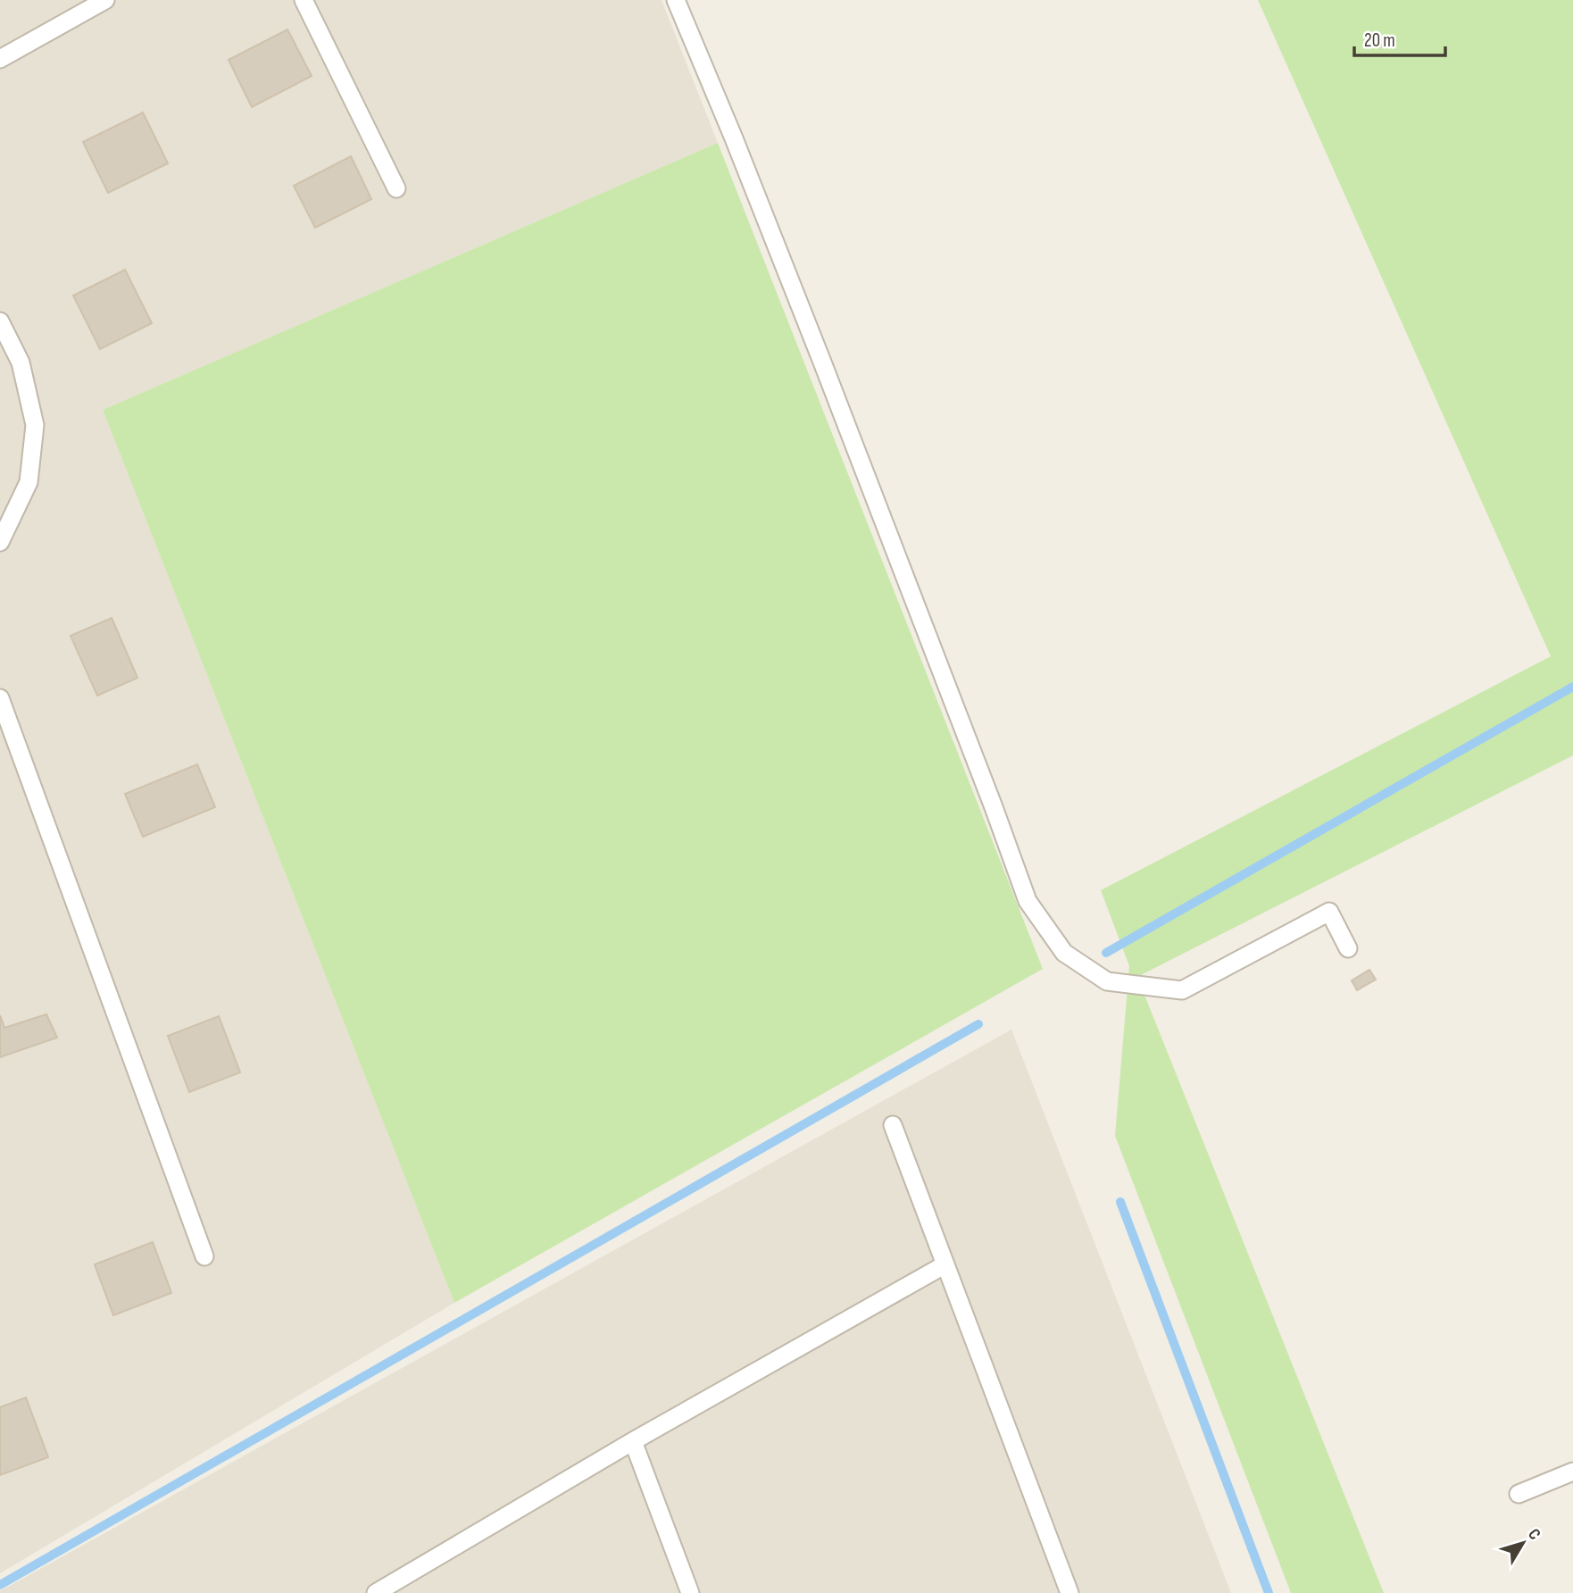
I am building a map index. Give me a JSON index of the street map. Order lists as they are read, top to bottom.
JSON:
{
  "scale_bar": "20 m",
  "north": "top right"
}
